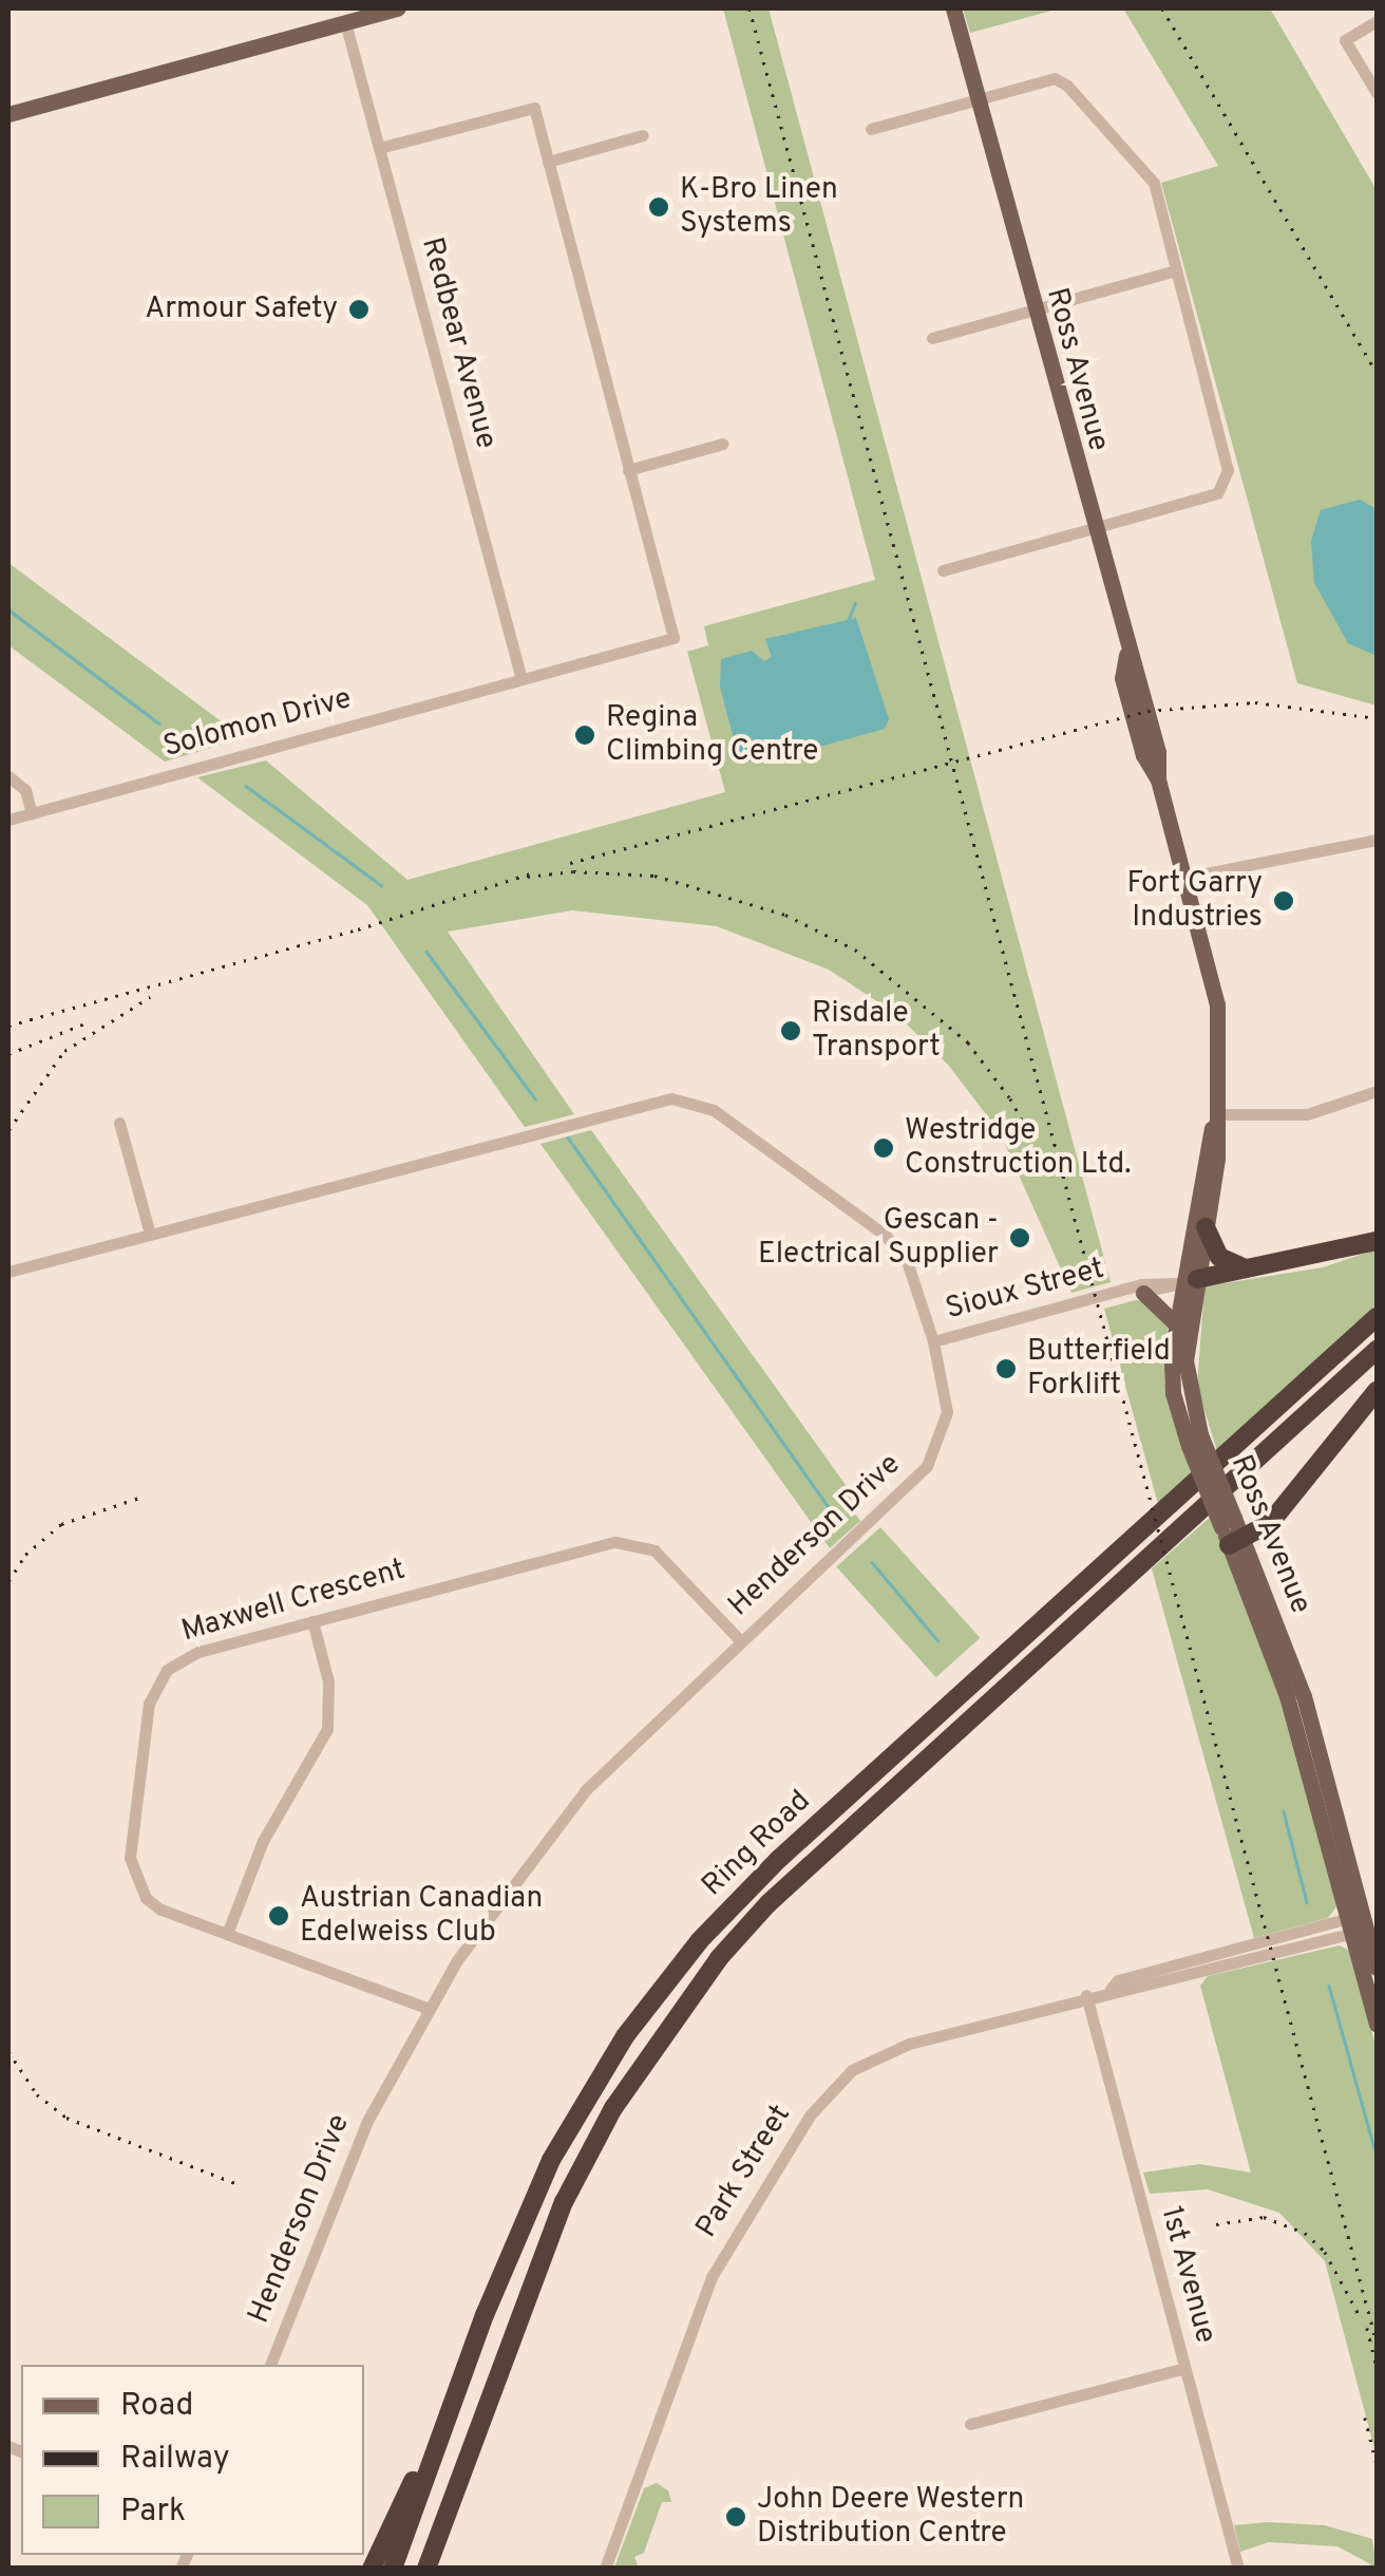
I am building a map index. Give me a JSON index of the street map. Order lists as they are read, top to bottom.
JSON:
{
  "streets": {
    "highway": ["Ring Road"],
    "main road": ["Ross Avenue"],
    "street": [
      "Redbear Avenue",
      "Solomon Drive",
      "Sioux Street",
      "Henderson Drive",
      "Maxwell Crescent",
      "Park Street",
      "1st Avenue"
    ]
  },
  "crossings": [
    ["Redbear Avenue", "Solomon Drive"],
    ["Ross Avenue", "Sioux Street"],
    ["Ross Avenue", "Park Street"],
    ["Sioux Street", "Henderson Drive"],
    ["Henderson Drive", "Maxwell Crescent"],
    ["Park Street", "1st Avenue"]
  ],
  "places": [
    "K-Bro Linen Systems",
    "Armour Safety",
    "Regina Climbing Centre",
    "Fort Garry Industries",
    "Risdale Transport",
    "Westridge Construction Ltd.",
    "Gescan - Electrical Supplier",
    "Butterfield Forklift",
    "Austrian Canadian Edelweiss Club",
    "John Deere Western Distribution Centre"
  ],
  "legend": ["Road", "Railway", "Park"]
}
